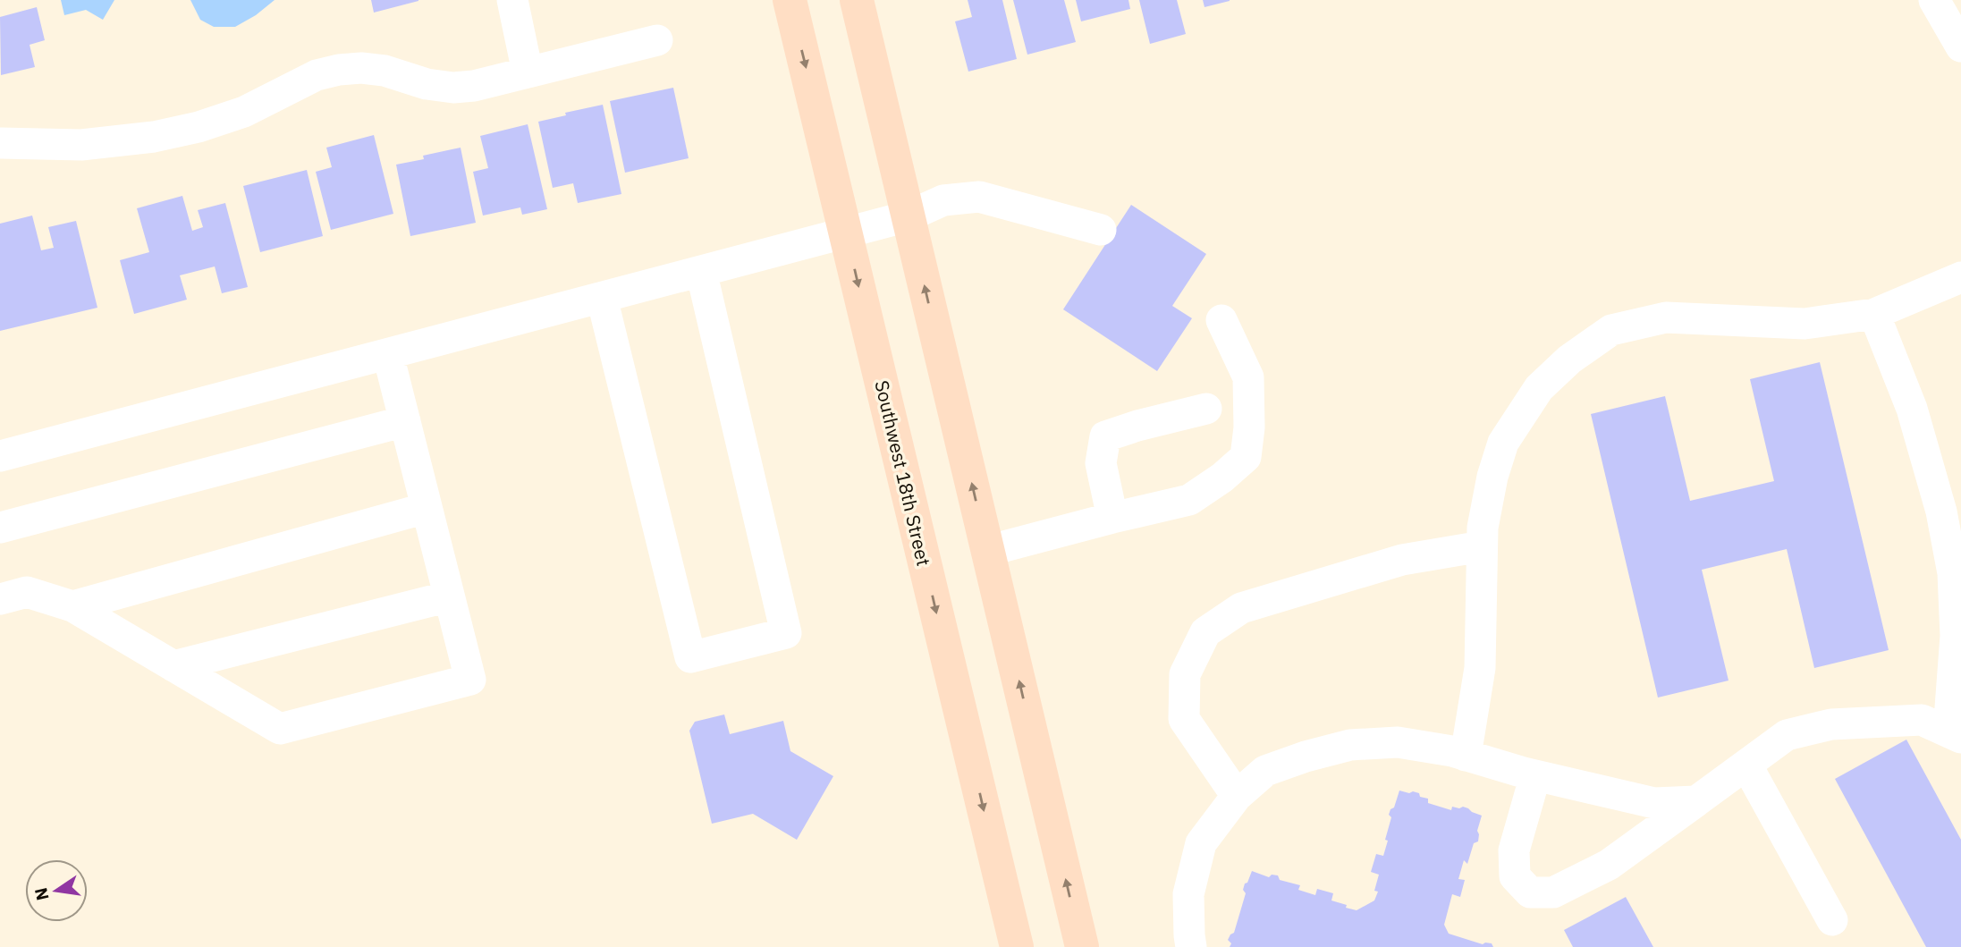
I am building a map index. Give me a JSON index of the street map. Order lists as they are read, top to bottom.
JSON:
{
  "streets": {
    "main road": ["Southwest 18th Street"]
  },
  "north": "left"
}
